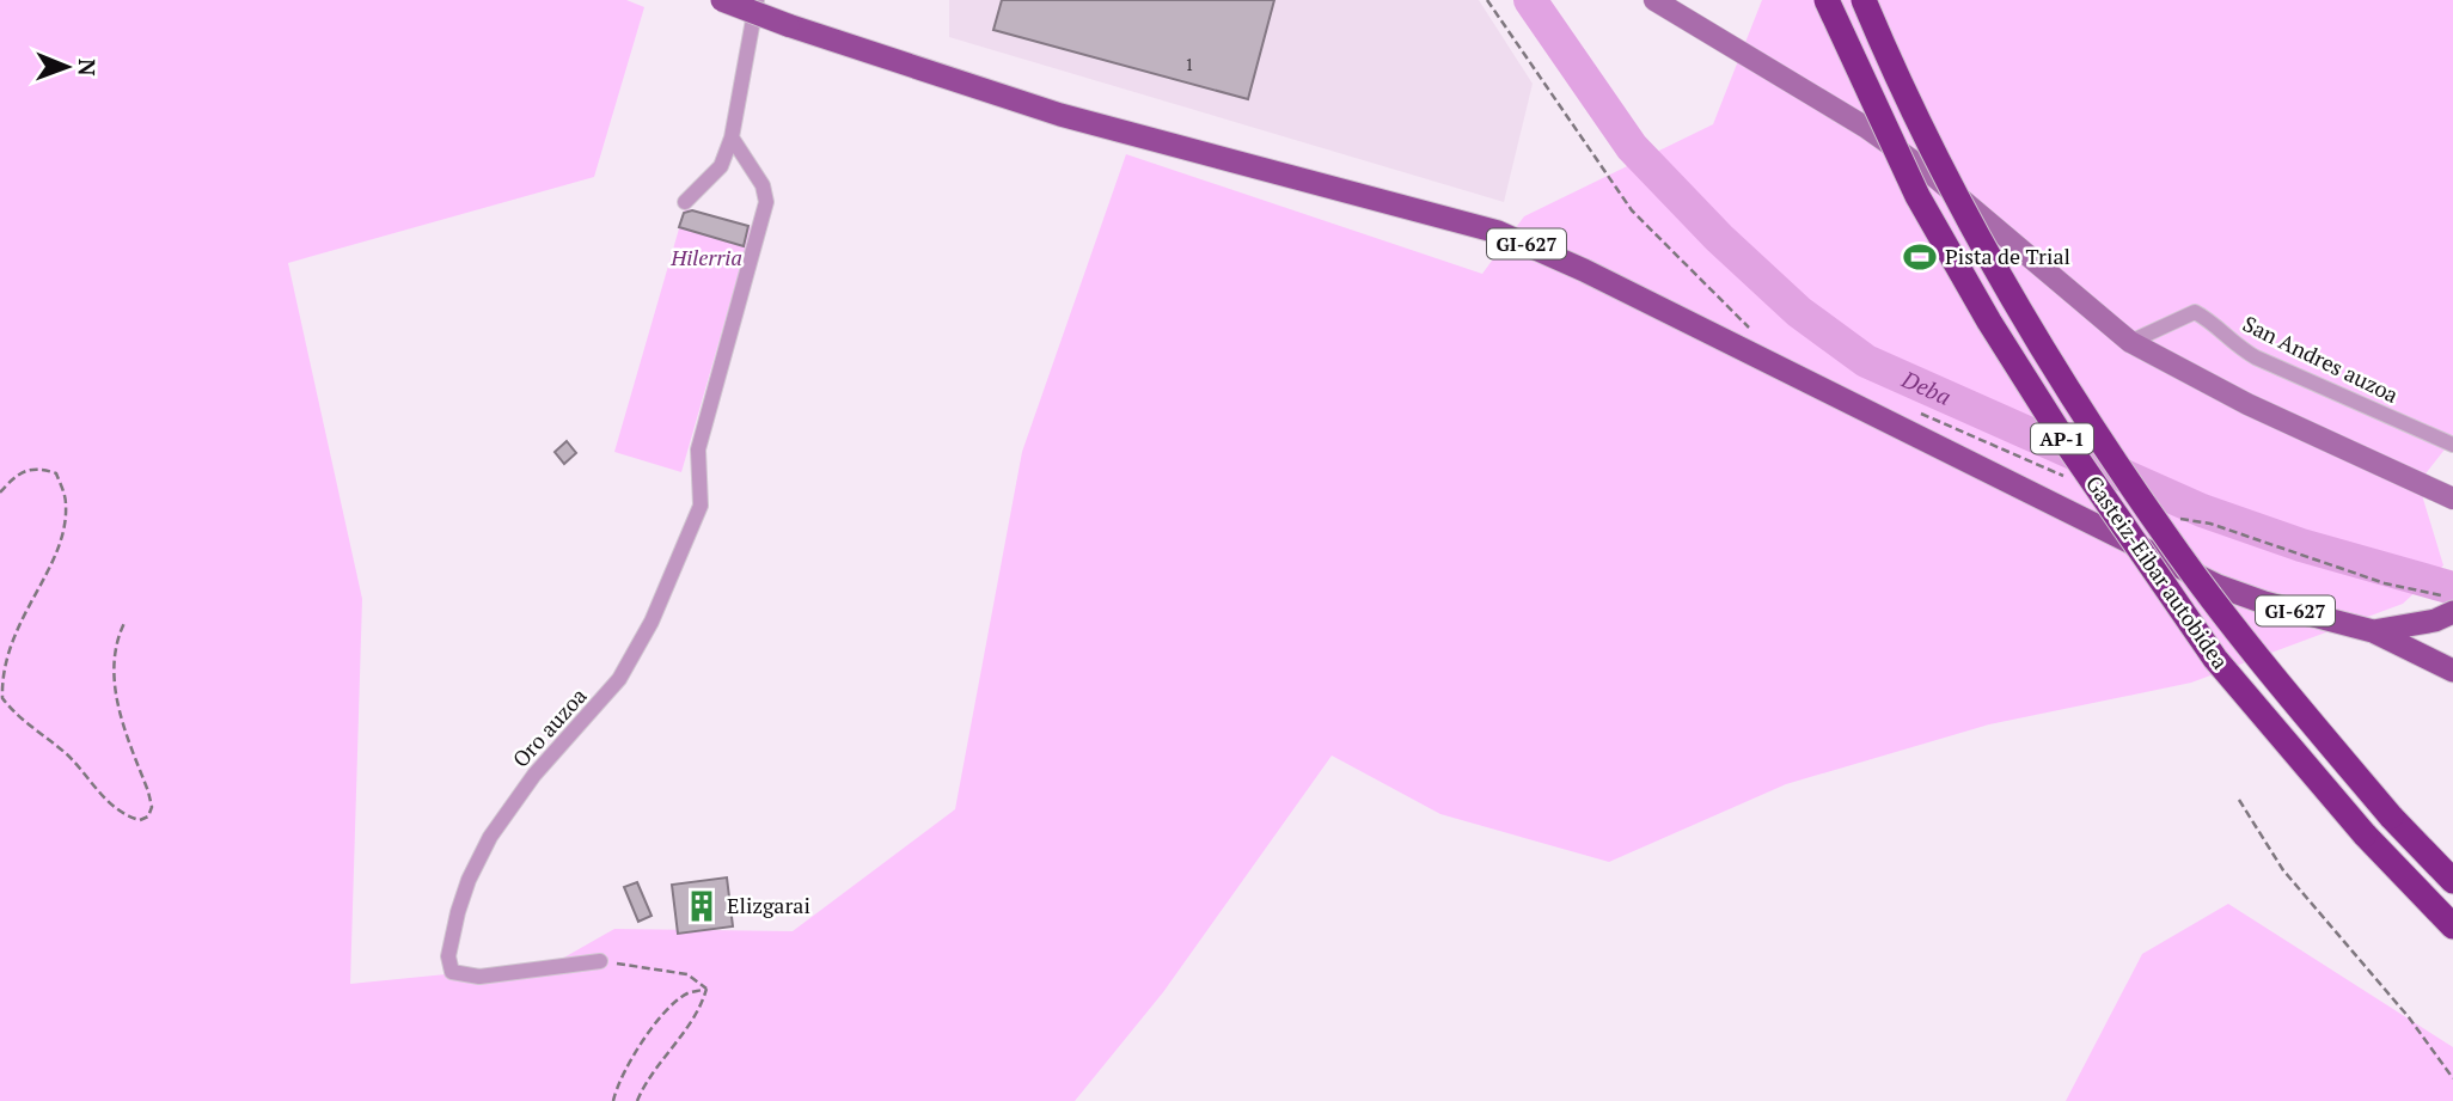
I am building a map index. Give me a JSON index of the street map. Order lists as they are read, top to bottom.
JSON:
{
  "streets": {
    "highway": ["AP-1", "Gasteiz-Eibar autobidea"],
    "main road": ["GI-627"],
    "street": ["San Andres auzoa", "Oro auzoa"]
  },
  "water": ["Deba"],
  "parks": ["Hilerria"],
  "places": {
    "sports": ["Pista de Trial"],
    "building": ["Elizgarai"]
  },
  "house_numbers": ["1"],
  "north": "right"
}
